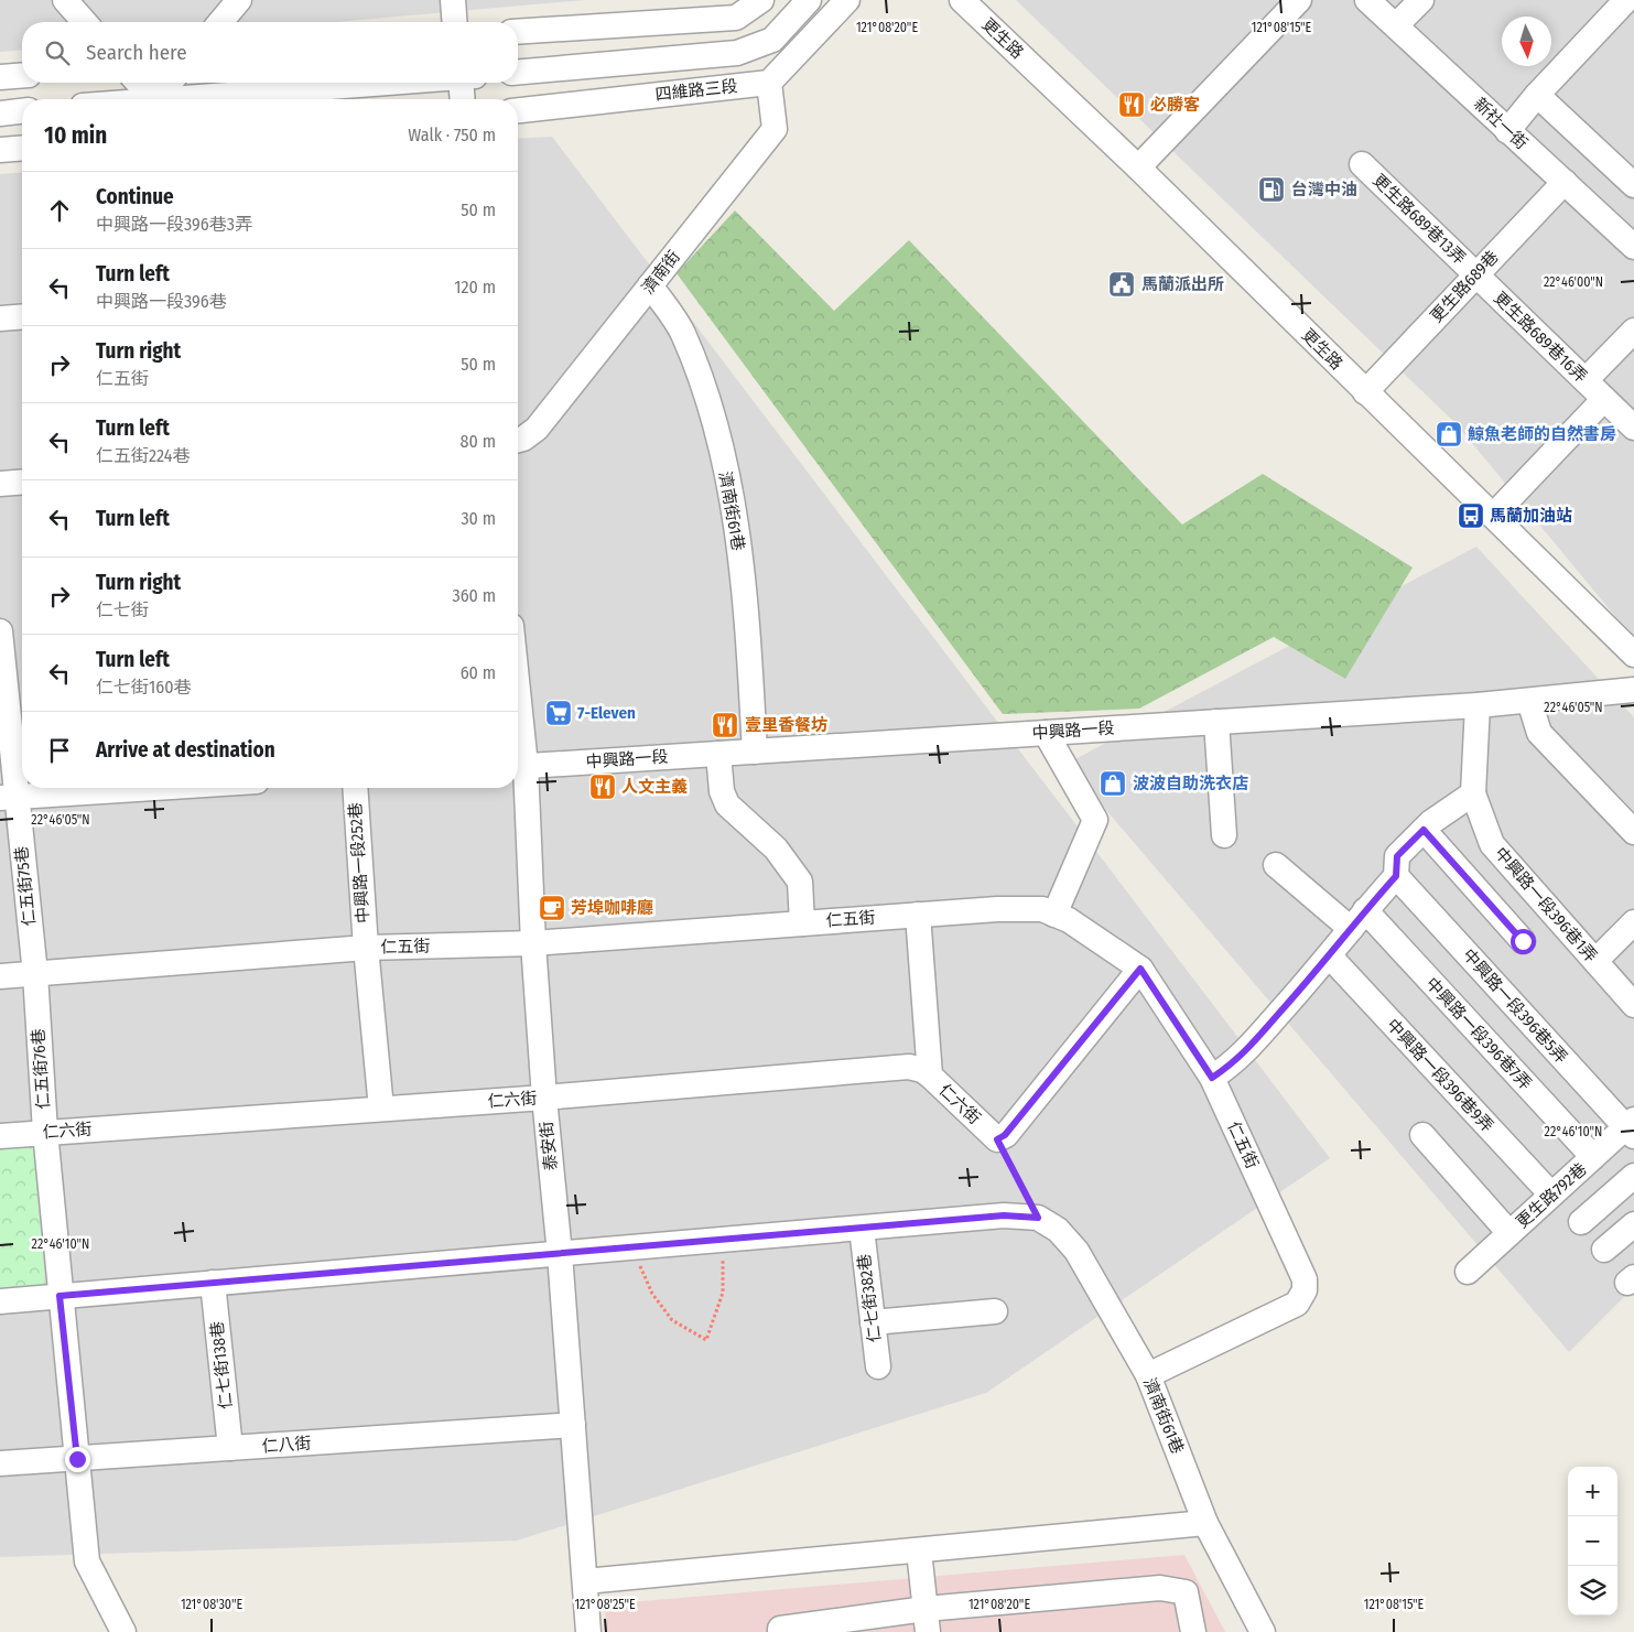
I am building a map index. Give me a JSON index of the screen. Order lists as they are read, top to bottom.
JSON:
{
  "streets": {
    "street": [
      "更生路",
      "四維路三段",
      "新社一街",
      "更生路689巷13弄",
      "濟南街",
      "更生路689巷",
      "更生路689巷16弄",
      "濟南街61巷",
      "中興路一段",
      "中興路一段252巷",
      "仁五街75巷",
      "中興路一段396巷1弄",
      "仁五街",
      "中興路一段396巷5弄",
      "中興路一段396巷7弄",
      "仁五街76巷",
      "中興路一段396巷9弄",
      "仁六街",
      "泰安街",
      "更生路792巷",
      "仁七街382巷",
      "仁七街138巷",
      "仁八街"
    ]
  },
  "crossings": [
    ["更生路", "更生路689巷"],
    ["四維路三段", "濟南街"],
    ["新社一街", "更生路689巷"],
    ["更生路689巷13弄", "更生路689巷"],
    ["更生路689巷13弄", "更生路689巷16弄"],
    ["濟南街", "濟南街61巷"],
    ["更生路689巷", "更生路689巷16弄"],
    ["濟南街61巷", "中興路一段"],
    ["濟南街61巷", "仁五街"],
    ["中興路一段", "泰安街"],
    ["中興路一段252巷", "仁五街"],
    ["中興路一段252巷", "仁六街"],
    ["仁五街75巷", "仁五街"],
    ["仁五街75巷", "仁五街76巷"],
    ["仁五街", "仁五街76巷"],
    ["仁五街", "泰安街"],
    ["中興路一段396巷5弄", "更生路792巷"],
    ["中興路一段396巷7弄", "更生路792巷"],
    ["仁五街76巷", "仁六街"],
    ["仁五街76巷", "仁八街"],
    ["中興路一段396巷9弄", "更生路792巷"],
    ["仁六街", "泰安街"],
    ["泰安街", "仁八街"],
    ["仁七街138巷", "仁八街"]
  ],
  "places": {
    "restaurant": ["必勝客", "壹里香餐坊", "人文主義"],
    "fuel station": ["台灣中油"],
    "public building": ["馬蘭派出所"],
    "shop": ["鯨魚老師的自然書房", "波波自助洗衣店"],
    "bus stop": ["馬蘭加油站"],
    "supermarket": ["7-Eleven"],
    "cafe": ["芳埠咖啡廳"]
  },
  "north": "bottom",
  "page": {
    "search": "Search here",
    "heading": ["10 min", "Walk · 750 m"],
    "list": [
      ["Continue", "中興路一段396巷3弄", "50 m"],
      ["Turn left", "中興路一段396巷", "120 m"],
      ["Turn right", "仁五街", "50 m"],
      ["Turn left", "仁五街224巷", "80 m"],
      ["Turn left", "30 m"],
      ["Turn right", "仁七街", "360 m"],
      ["Turn left", "仁七街160巷", "60 m"],
      "Arrive at destination"
    ],
    "map_buttons": ["+", "−"]
  },
  "coordinates": [
    "121°08'20\"E",
    "121°08'15\"E",
    "22°46'00\"N",
    "22°46'05\"N",
    "22°46'10\"N",
    "121°08'30\"E",
    "121°08'25\"E"
  ]
}
